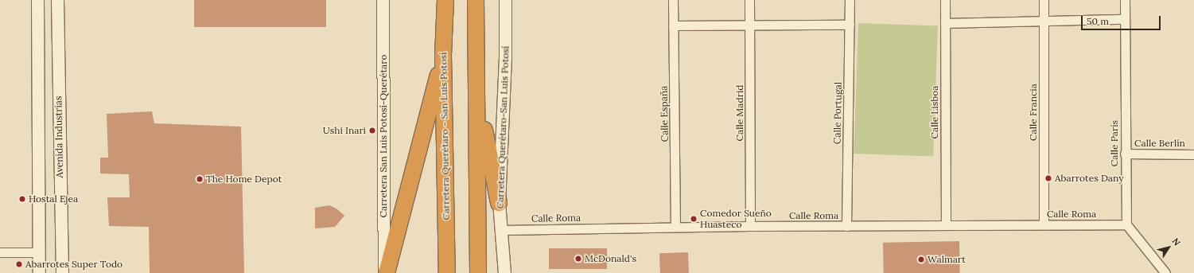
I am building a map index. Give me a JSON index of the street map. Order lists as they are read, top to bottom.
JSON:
{
  "streets": {
    "highway": ["Carretera Querétaro - San Luis Potosí"],
    "main road": ["Carretera Querétaro-San Luis Potosí", "Carretera San Luis Potosí-Querétaro", "Avenida Industrias"],
    "street": [
      "Calle Lisboa",
      "Calle Francia",
      "Calle Madrid",
      "Calle Portugal",
      "Calle España",
      "Calle París",
      "Calle Berlín",
      "Calle Roma"
    ]
  },
  "crossings": [
    ["Calle Lisboa", "Calle Roma"],
    ["Calle Francia", "Calle Roma"],
    ["Calle Madrid", "Calle Roma"],
    ["Calle Portugal", "Calle Roma"],
    ["Calle España", "Calle Roma"],
    ["Carretera Querétaro-San Luis Potosí", "Calle Roma"],
    ["Calle París", "Calle Berlín"],
    ["Calle París", "Calle Roma"]
  ],
  "places": [
    "Ushi Inari",
    "Abarrotes Dany",
    "The Home Depot",
    "Hostal Ejea",
    "Comedor Sueño Huasteco",
    "McDonald's",
    "Walmart",
    "Abarrotes Super Todo"
  ],
  "scale_bar": "50 m",
  "north": "top right"
}
